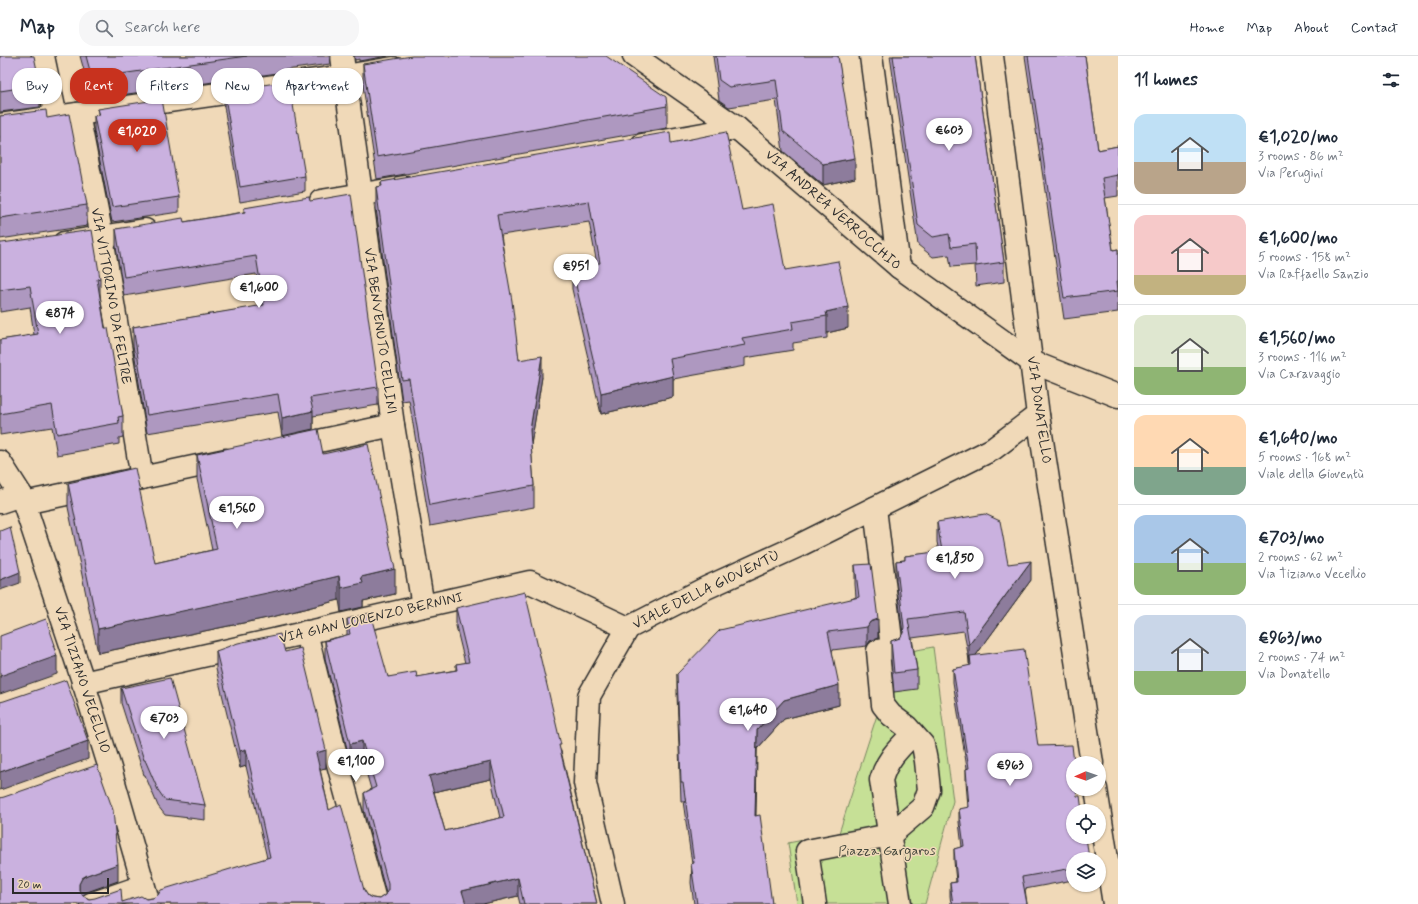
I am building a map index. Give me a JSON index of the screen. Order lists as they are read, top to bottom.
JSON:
{
  "streets": {
    "street": [
      "VIA ANDREA VERROCCHIO",
      "VIA VITTORINO DA FELTRE",
      "VIA BENVENUTO CELLINI",
      "VIA DONATELLO",
      "VIALE DELLA GIOVENTÙ",
      "VIA GIAN LORENZO BERNINI",
      "VIA TIZIANO VECELLIO"
    ]
  },
  "crossings": [
    ["VIA ANDREA VERROCCHIO", "VIA DONATELLO"],
    ["VIA BENVENUTO CELLINI", "VIA GIAN LORENZO BERNINI"],
    ["VIA DONATELLO", "VIALE DELLA GIOVENTÙ"],
    ["VIALE DELLA GIOVENTÙ", "VIA GIAN LORENZO BERNINI"],
    ["VIA GIAN LORENZO BERNINI", "VIA TIZIANO VECELLIO"]
  ],
  "parks": ["Piazza Gargaros"],
  "scale_bar": "20 m",
  "north": "left",
  "page": {
    "header": "Map",
    "search": "Search here",
    "nav": [
      "Home",
      "Map",
      "About",
      "Contact"
    ],
    "heading": "11 homes",
    "chip": [
      "Buy",
      "Rent",
      "Filters",
      "New",
      "Apartment"
    ],
    "list": [
      {
        "name": "€1,020/mo",
        "note": "3 rooms · 86 m² · Via Perugini"
      },
      {
        "name": "€1,600/mo",
        "note": "5 rooms · 158 m² · Via Raffaello Sanzio"
      },
      {
        "name": "€1,560/mo",
        "note": "3 rooms · 116 m² · Via Caravaggio"
      },
      {
        "name": "€1,640/mo",
        "note": "5 rooms · 168 m² · Viale della Gioventù"
      },
      {
        "name": "€703/mo",
        "note": "2 rooms · 62 m² · Via Tiziano Vecellio"
      },
      {
        "name": "€963/mo",
        "note": "2 rooms · 74 m² · Via Donatello"
      }
    ],
    "price": [
      "€603",
      "€1,020",
      "€951",
      "€1,600",
      "€874",
      "€1,560",
      "€1,850",
      "€1,640",
      "€703",
      "€1,100",
      "€963"
    ],
    "scale": "20 m"
  }
}
